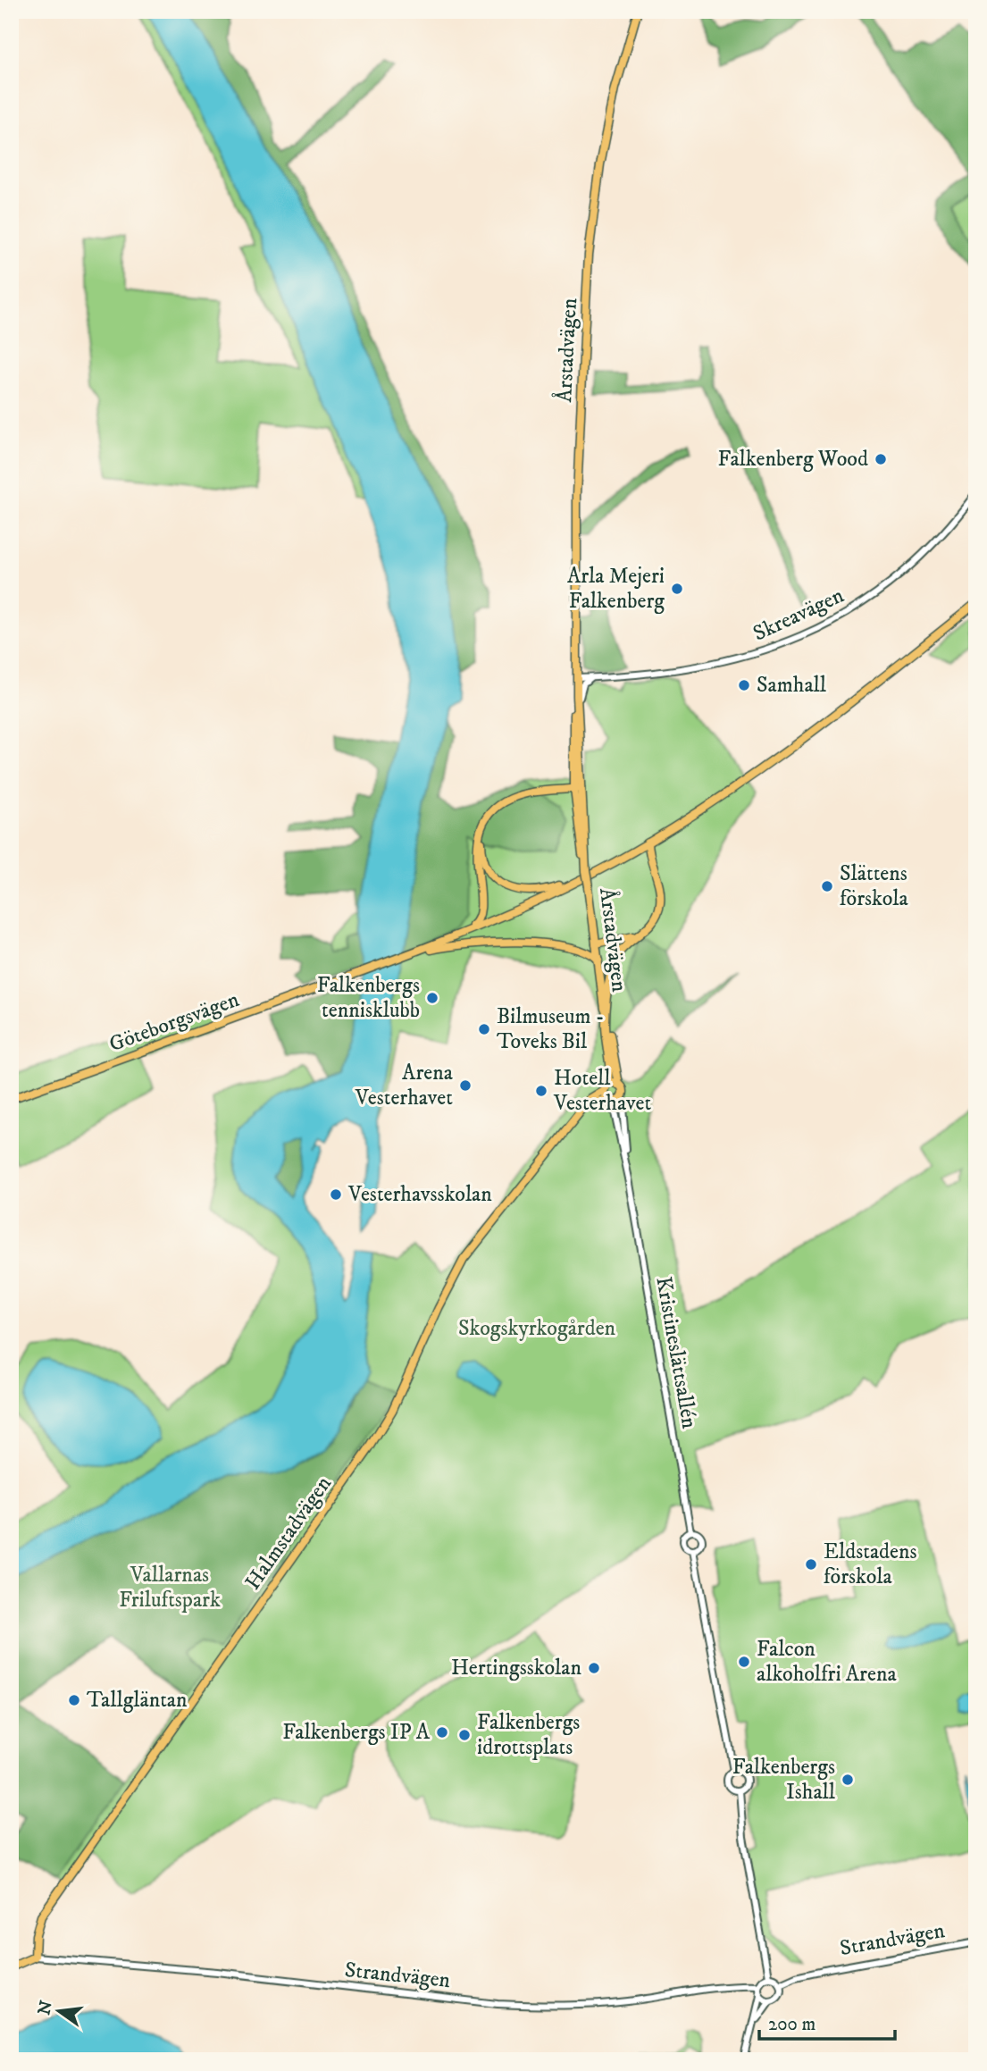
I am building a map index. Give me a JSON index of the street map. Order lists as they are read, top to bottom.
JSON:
{
  "streets": {
    "main road": ["Årstadvägen", "Göteborgsvägen", "Halmstadvägen"],
    "street": ["Skreavägen", "Kristineslättsallén", "Strandvägen"]
  },
  "crossings": [
    ["Årstadvägen", "Skreavägen"],
    ["Årstadvägen", "Kristineslättsallén"],
    ["Årstadvägen", "Halmstadvägen"],
    ["Halmstadvägen", "Strandvägen"]
  ],
  "parks": ["Skogskyrkogården", "Vallarnas Friluftspark"],
  "places": [
    "Falkenberg Wood",
    "Arla Mejeri Falkenberg",
    "Samhall",
    "Slättens förskola",
    "Falkenbergs tennisklubb",
    "Bilmuseum - Toveks Bil",
    "Arena Vesterhavet",
    "Hotell Vesterhavet",
    "Vesterhavsskolan",
    "Eldstadens förskola",
    "Falcon alkoholfri Arena",
    "Hertingsskolan",
    "Tallgläntan",
    "Falkenbergs IP A",
    "Falkenbergs idrottsplats",
    "Falkenbergs Ishall"
  ],
  "scale_bar": "200 m",
  "north": "left"
}
